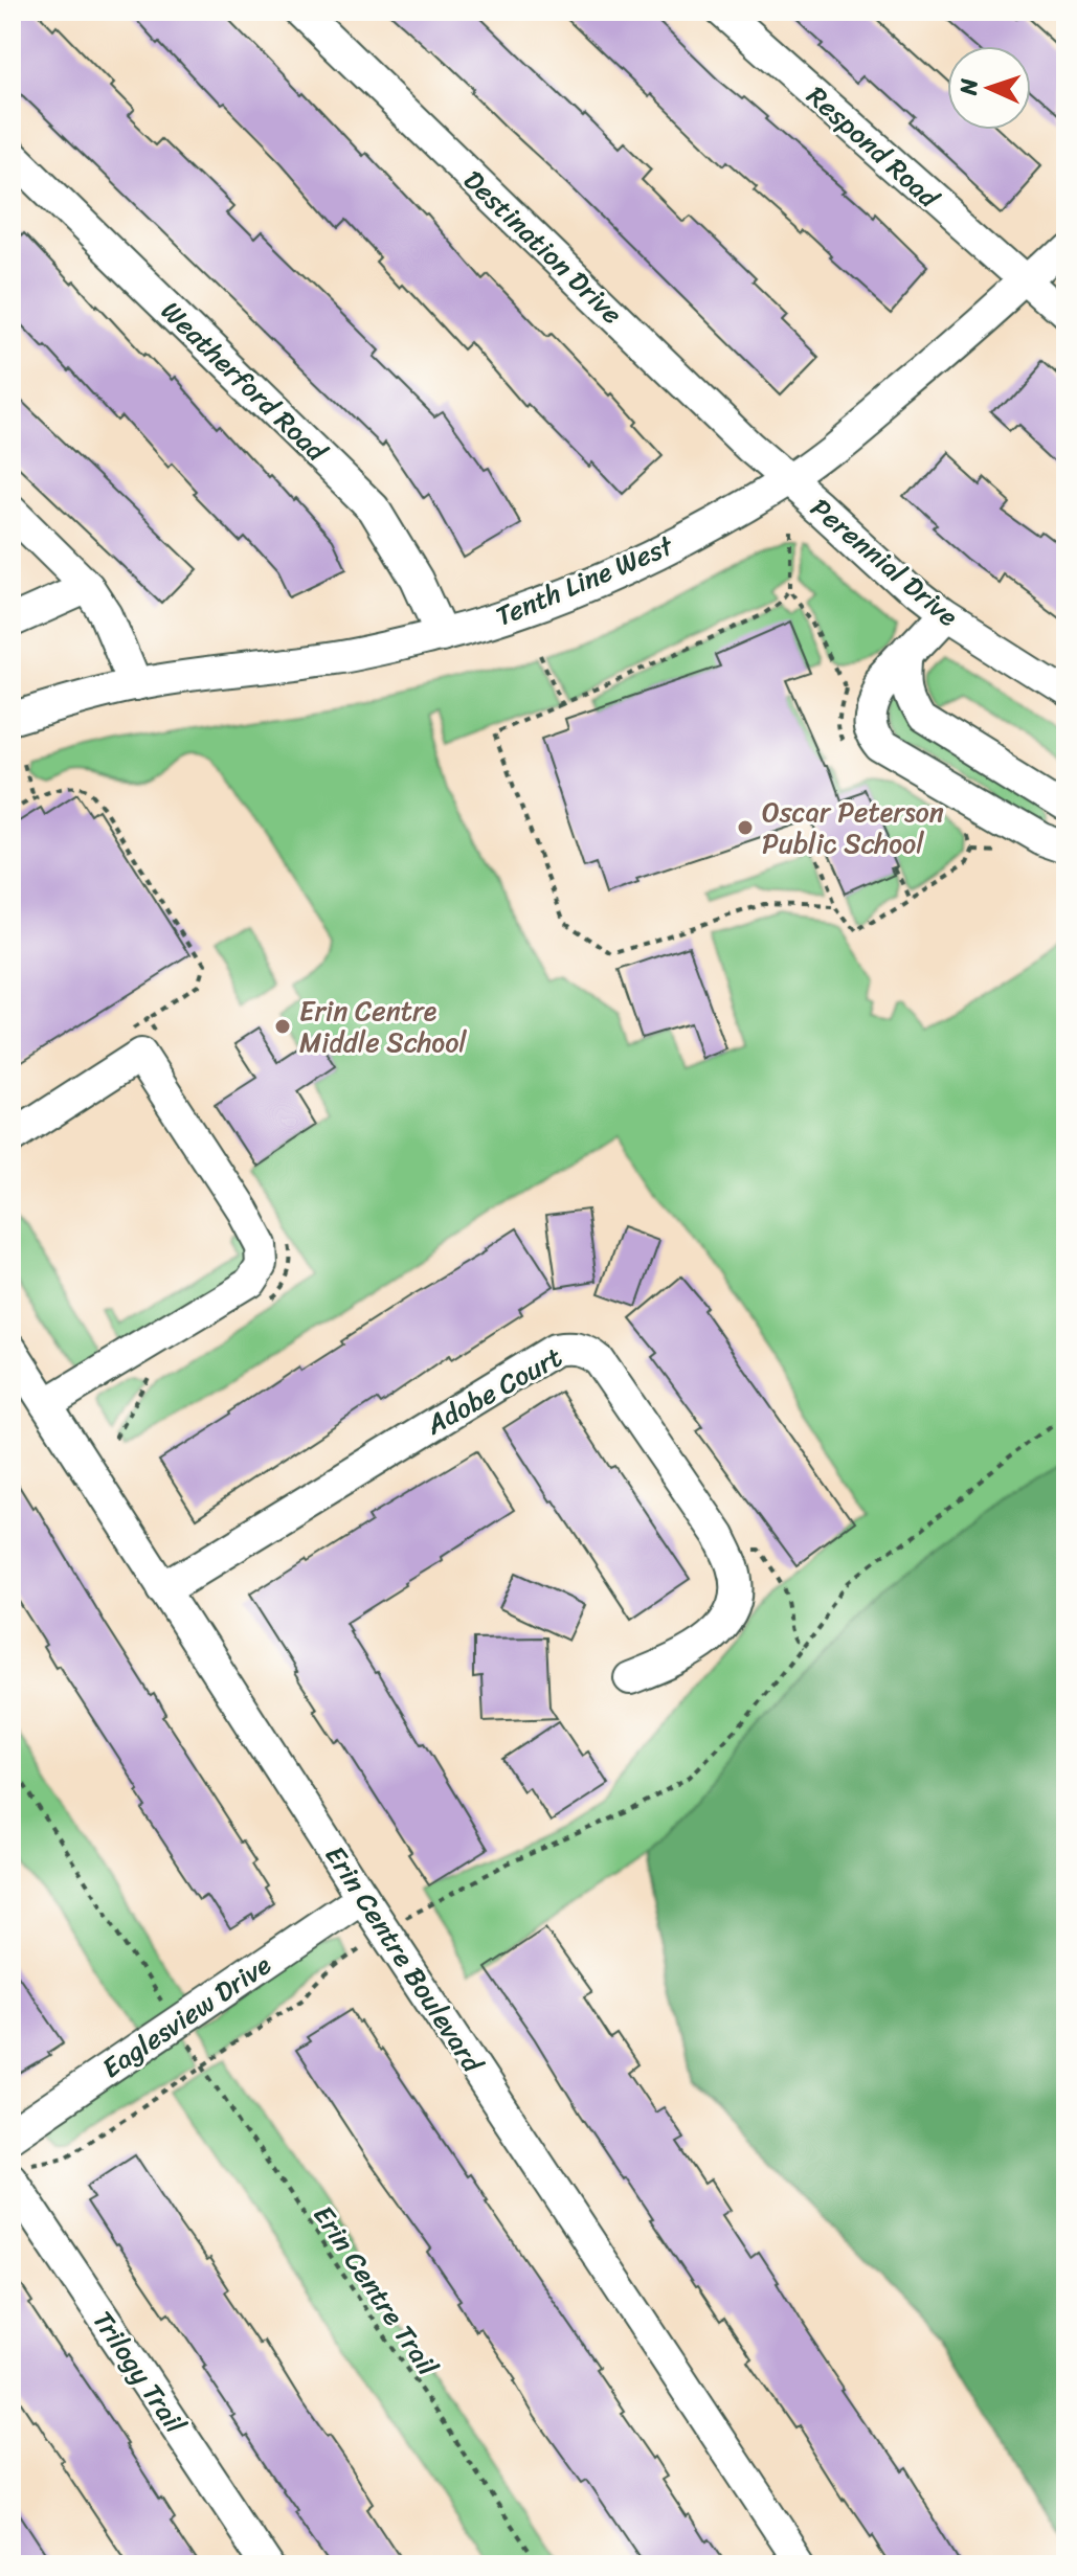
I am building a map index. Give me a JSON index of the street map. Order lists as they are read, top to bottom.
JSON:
{
  "streets": {
    "street": [
      "Respond Road",
      "Destination Drive",
      "Weatherford Road",
      "Perennial Drive",
      "Tenth Line West",
      "Adobe Court",
      "Erin Centre Boulevard",
      "Eaglesview Drive",
      "Trilogy Trail"
    ],
    "path": ["Erin Centre Trail"]
  },
  "crossings": [
    ["Respond Road", "Tenth Line West"],
    ["Destination Drive", "Perennial Drive"],
    ["Destination Drive", "Tenth Line West"],
    ["Weatherford Road", "Tenth Line West"],
    ["Perennial Drive", "Tenth Line West"],
    ["Adobe Court", "Erin Centre Boulevard"],
    ["Erin Centre Boulevard", "Eaglesview Drive"]
  ],
  "places": ["Oscar Peterson Public School", "Erin Centre Middle School"],
  "north": "left"
}
